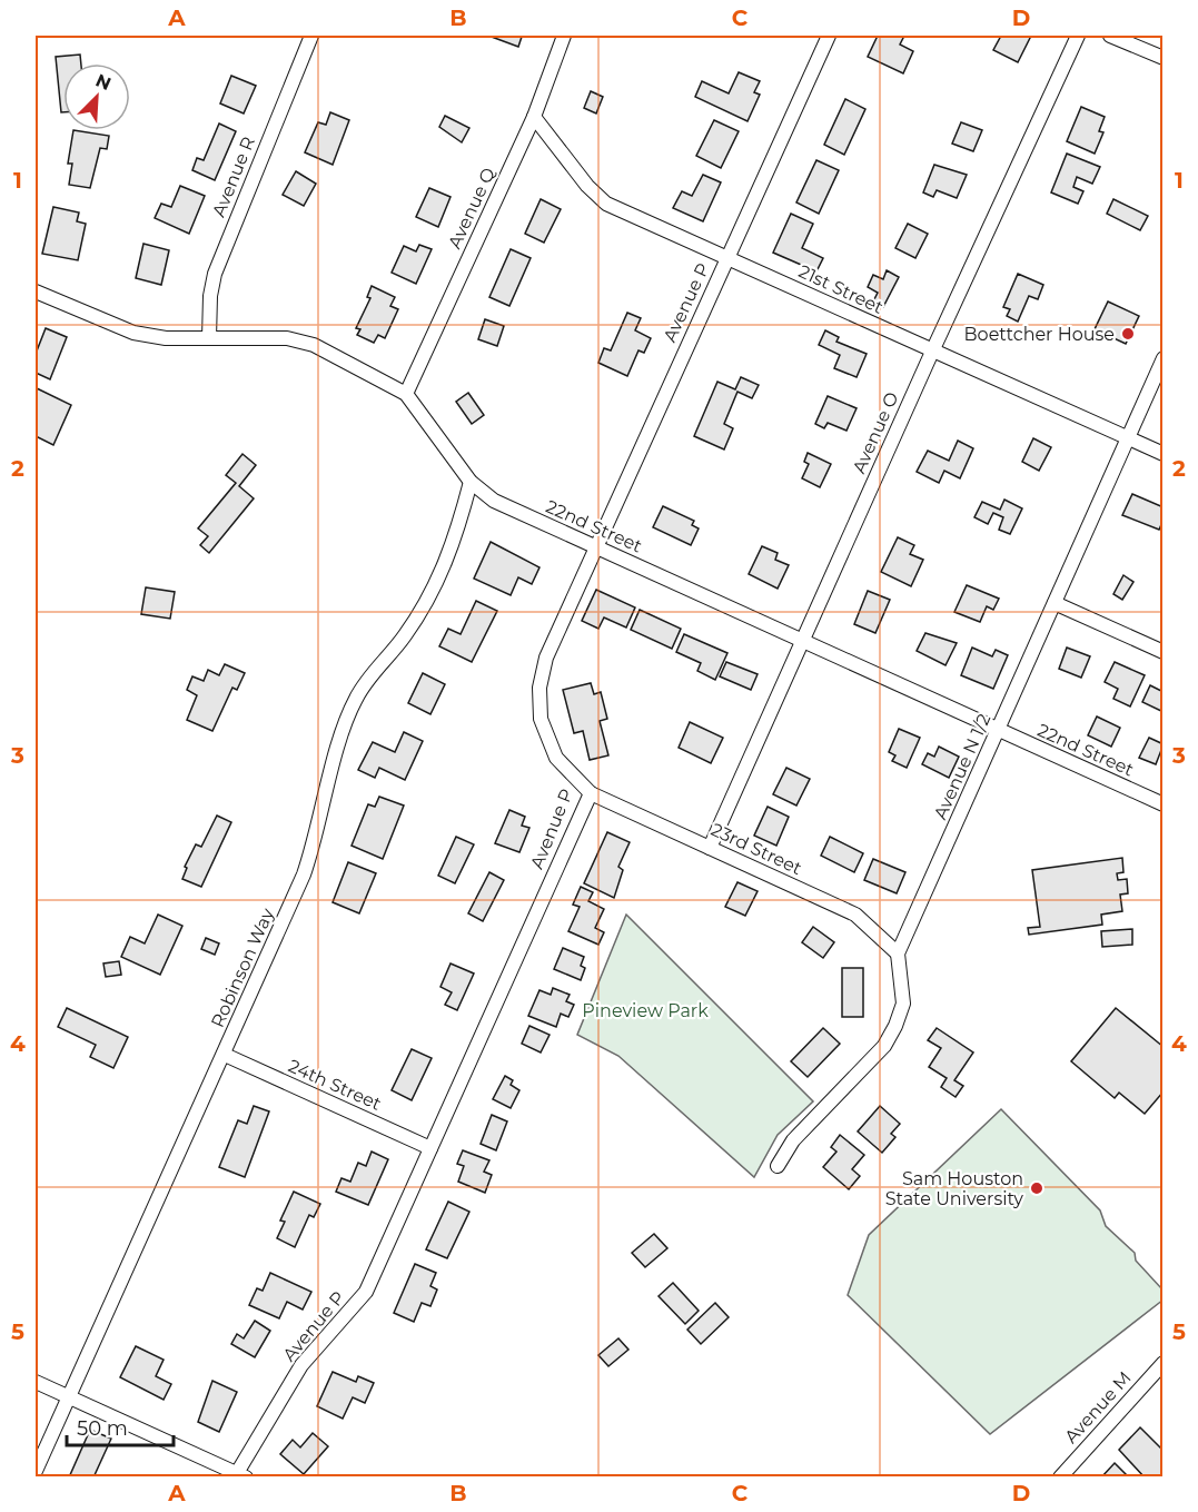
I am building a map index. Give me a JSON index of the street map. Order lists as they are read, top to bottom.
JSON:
{
  "streets": {
    "street": [
      "Avenue R",
      "Avenue Q",
      "21st Street",
      "Avenue P",
      "Avenue O",
      "22nd Street",
      "Avenue N 1/2",
      "23rd Street",
      "Robinson Way",
      "24th Street",
      "Avenue M"
    ]
  },
  "crossings": [
    ["Avenue R", "22nd Street"],
    ["Avenue Q", "21st Street"],
    ["Avenue Q", "22nd Street"],
    ["21st Street", "Avenue P"],
    ["21st Street", "Avenue O"],
    ["21st Street", "Avenue N 1/2"],
    ["Avenue P", "22nd Street"],
    ["Avenue P", "23rd Street"],
    ["Avenue P", "24th Street"],
    ["Avenue O", "22nd Street"],
    ["Avenue O", "23rd Street"],
    ["22nd Street", "Avenue N 1/2"],
    ["22nd Street", "Robinson Way"],
    ["Avenue N 1/2", "23rd Street"],
    ["Robinson Way", "24th Street"]
  ],
  "parks": ["Pineview Park"],
  "places": ["Boettcher House", "Sam Houston State University"],
  "scale_bar": "50 m",
  "north": "top right",
  "grid": {
    "columns": [
      "A",
      "B",
      "C",
      "D"
    ],
    "rows": [
      "1",
      "2",
      "3",
      "4",
      "5"
    ]
  }
}
